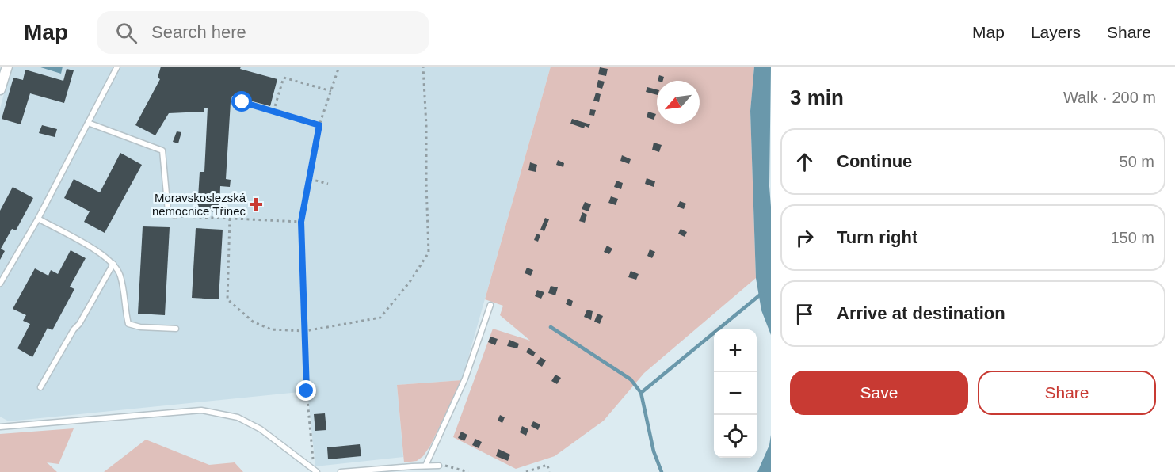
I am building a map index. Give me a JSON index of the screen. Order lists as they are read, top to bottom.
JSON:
{
  "places": {
    "health": ["Moravskoslezská nemocnice Třinec"]
  },
  "north": "bottom left",
  "page": {
    "header": "Map",
    "search": "Search here",
    "nav": ["Map", "Layers", "Share"],
    "heading": ["3 min", "Walk · 200 m"],
    "list": [
      ["Continue", "50 m"],
      ["Turn right", "150 m"],
      "Arrive at destination"
    ],
    "map_buttons": ["+", "−"],
    "buttons": ["Save", "Share"]
  }
}
